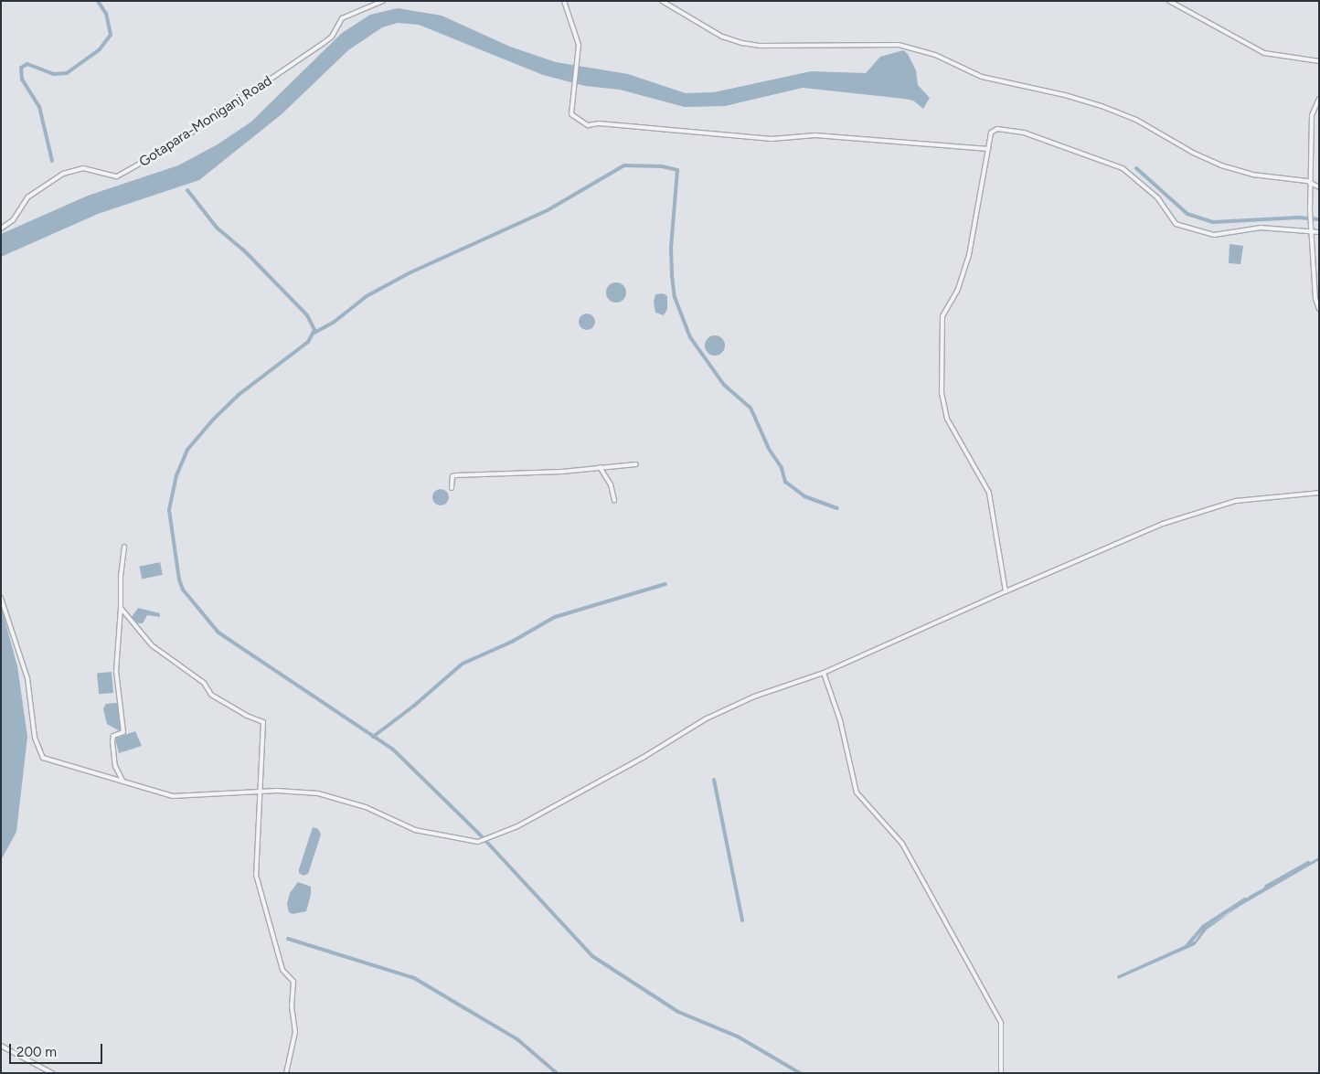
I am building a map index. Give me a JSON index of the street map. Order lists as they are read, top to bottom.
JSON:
{
  "streets": {
    "street": ["Gotapara-Moniganj Road"]
  },
  "scale_bar": "200 m"
}
